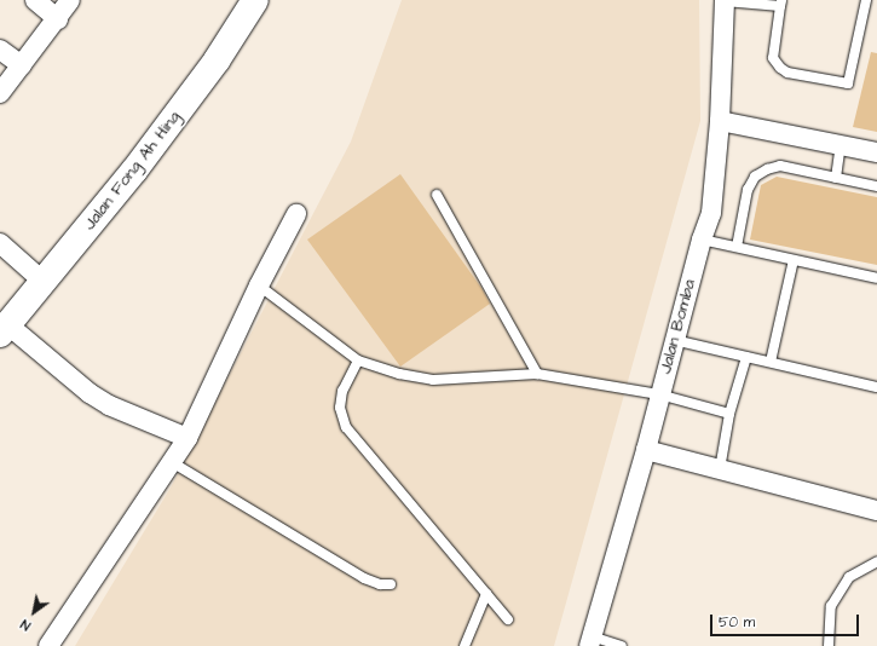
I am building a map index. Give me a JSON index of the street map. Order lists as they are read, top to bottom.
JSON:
{
  "streets": {
    "main road": ["Jalan Fong Ah Hing"],
    "street": ["Jalan Bomba"]
  },
  "scale_bar": "50 m",
  "north": "bottom left"
}
